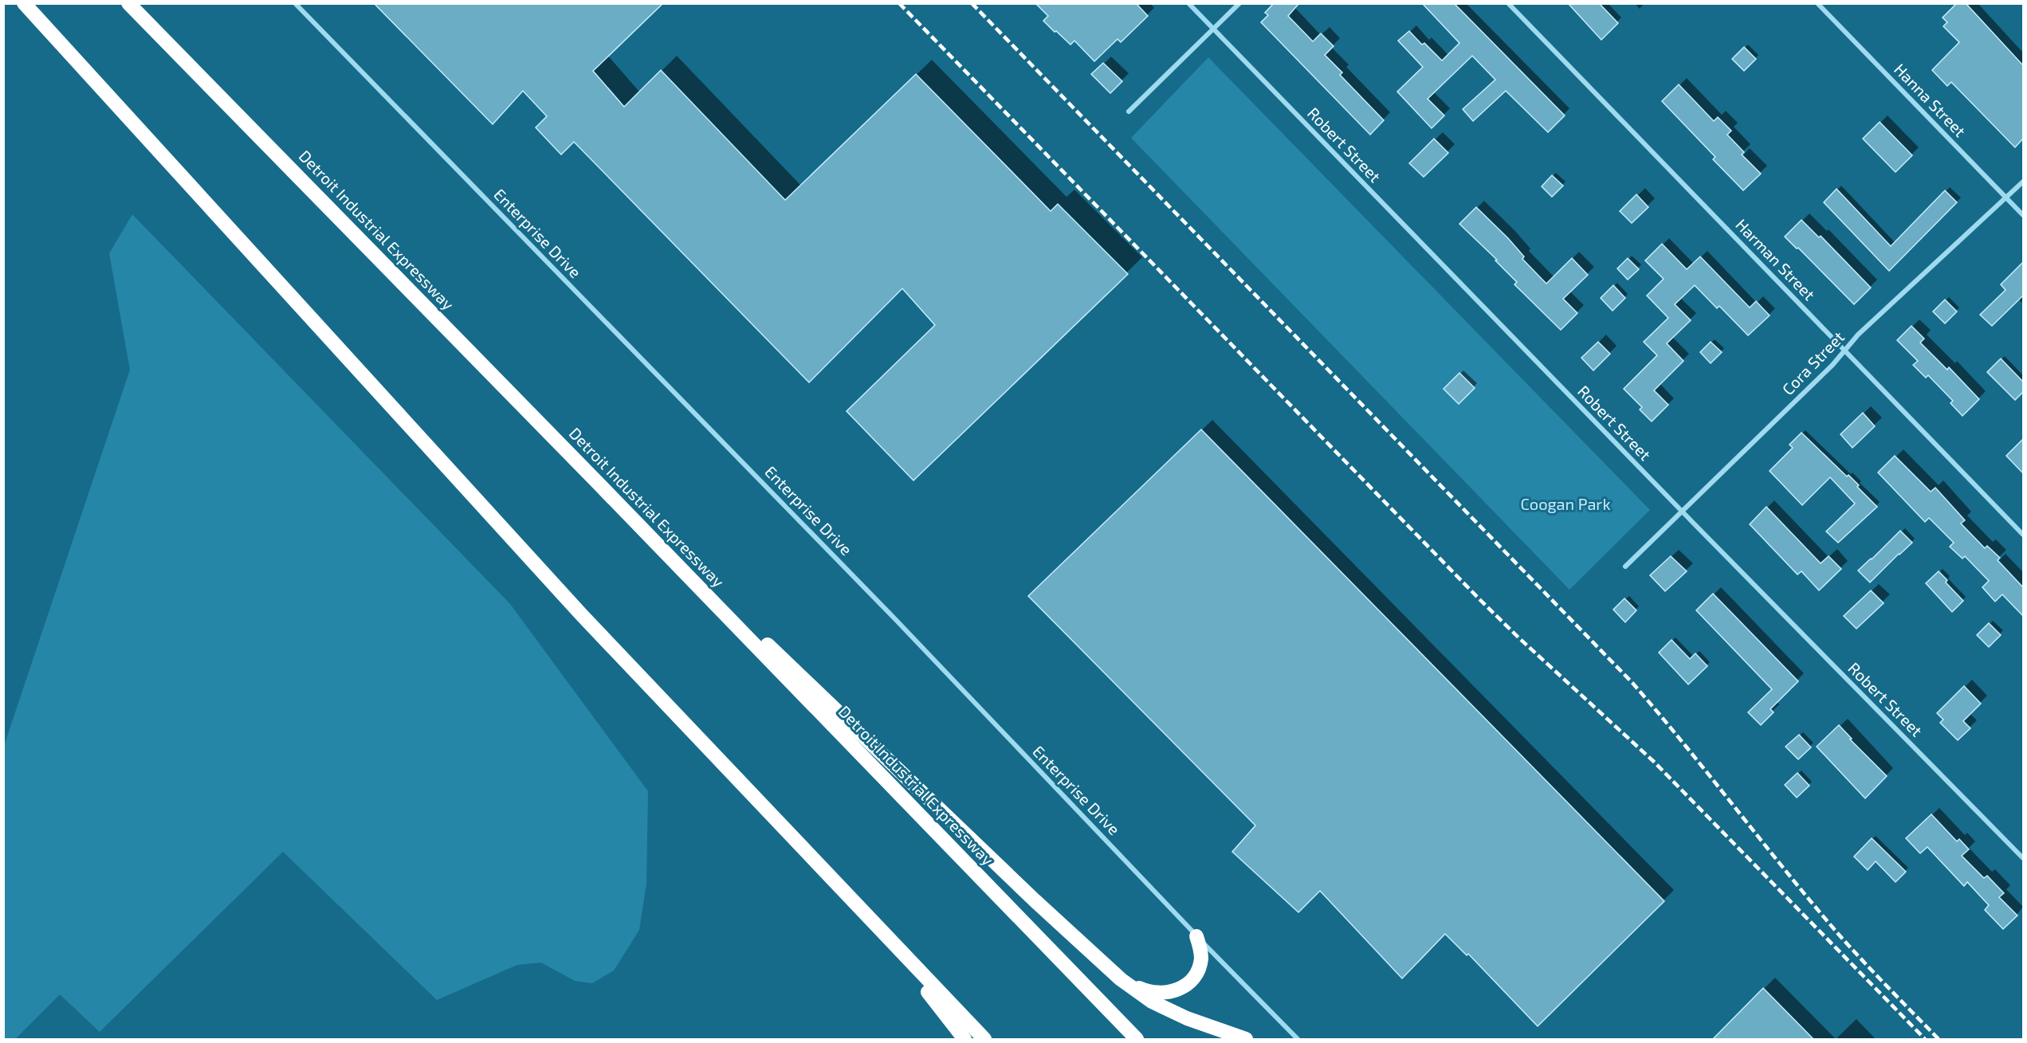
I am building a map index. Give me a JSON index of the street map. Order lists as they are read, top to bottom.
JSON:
{
  "streets": {
    "highway": ["Detroit Industrial Expressway"],
    "street": [
      "Hanna Street",
      "Robert Street",
      "Enterprise Drive",
      "Harman Street",
      "Cora Street"
    ]
  },
  "crossings": [
    ["Hanna Street", "Cora Street"],
    ["Robert Street", "Cora Street"],
    ["Harman Street", "Cora Street"]
  ],
  "parks": ["Coogan Park"]
}
